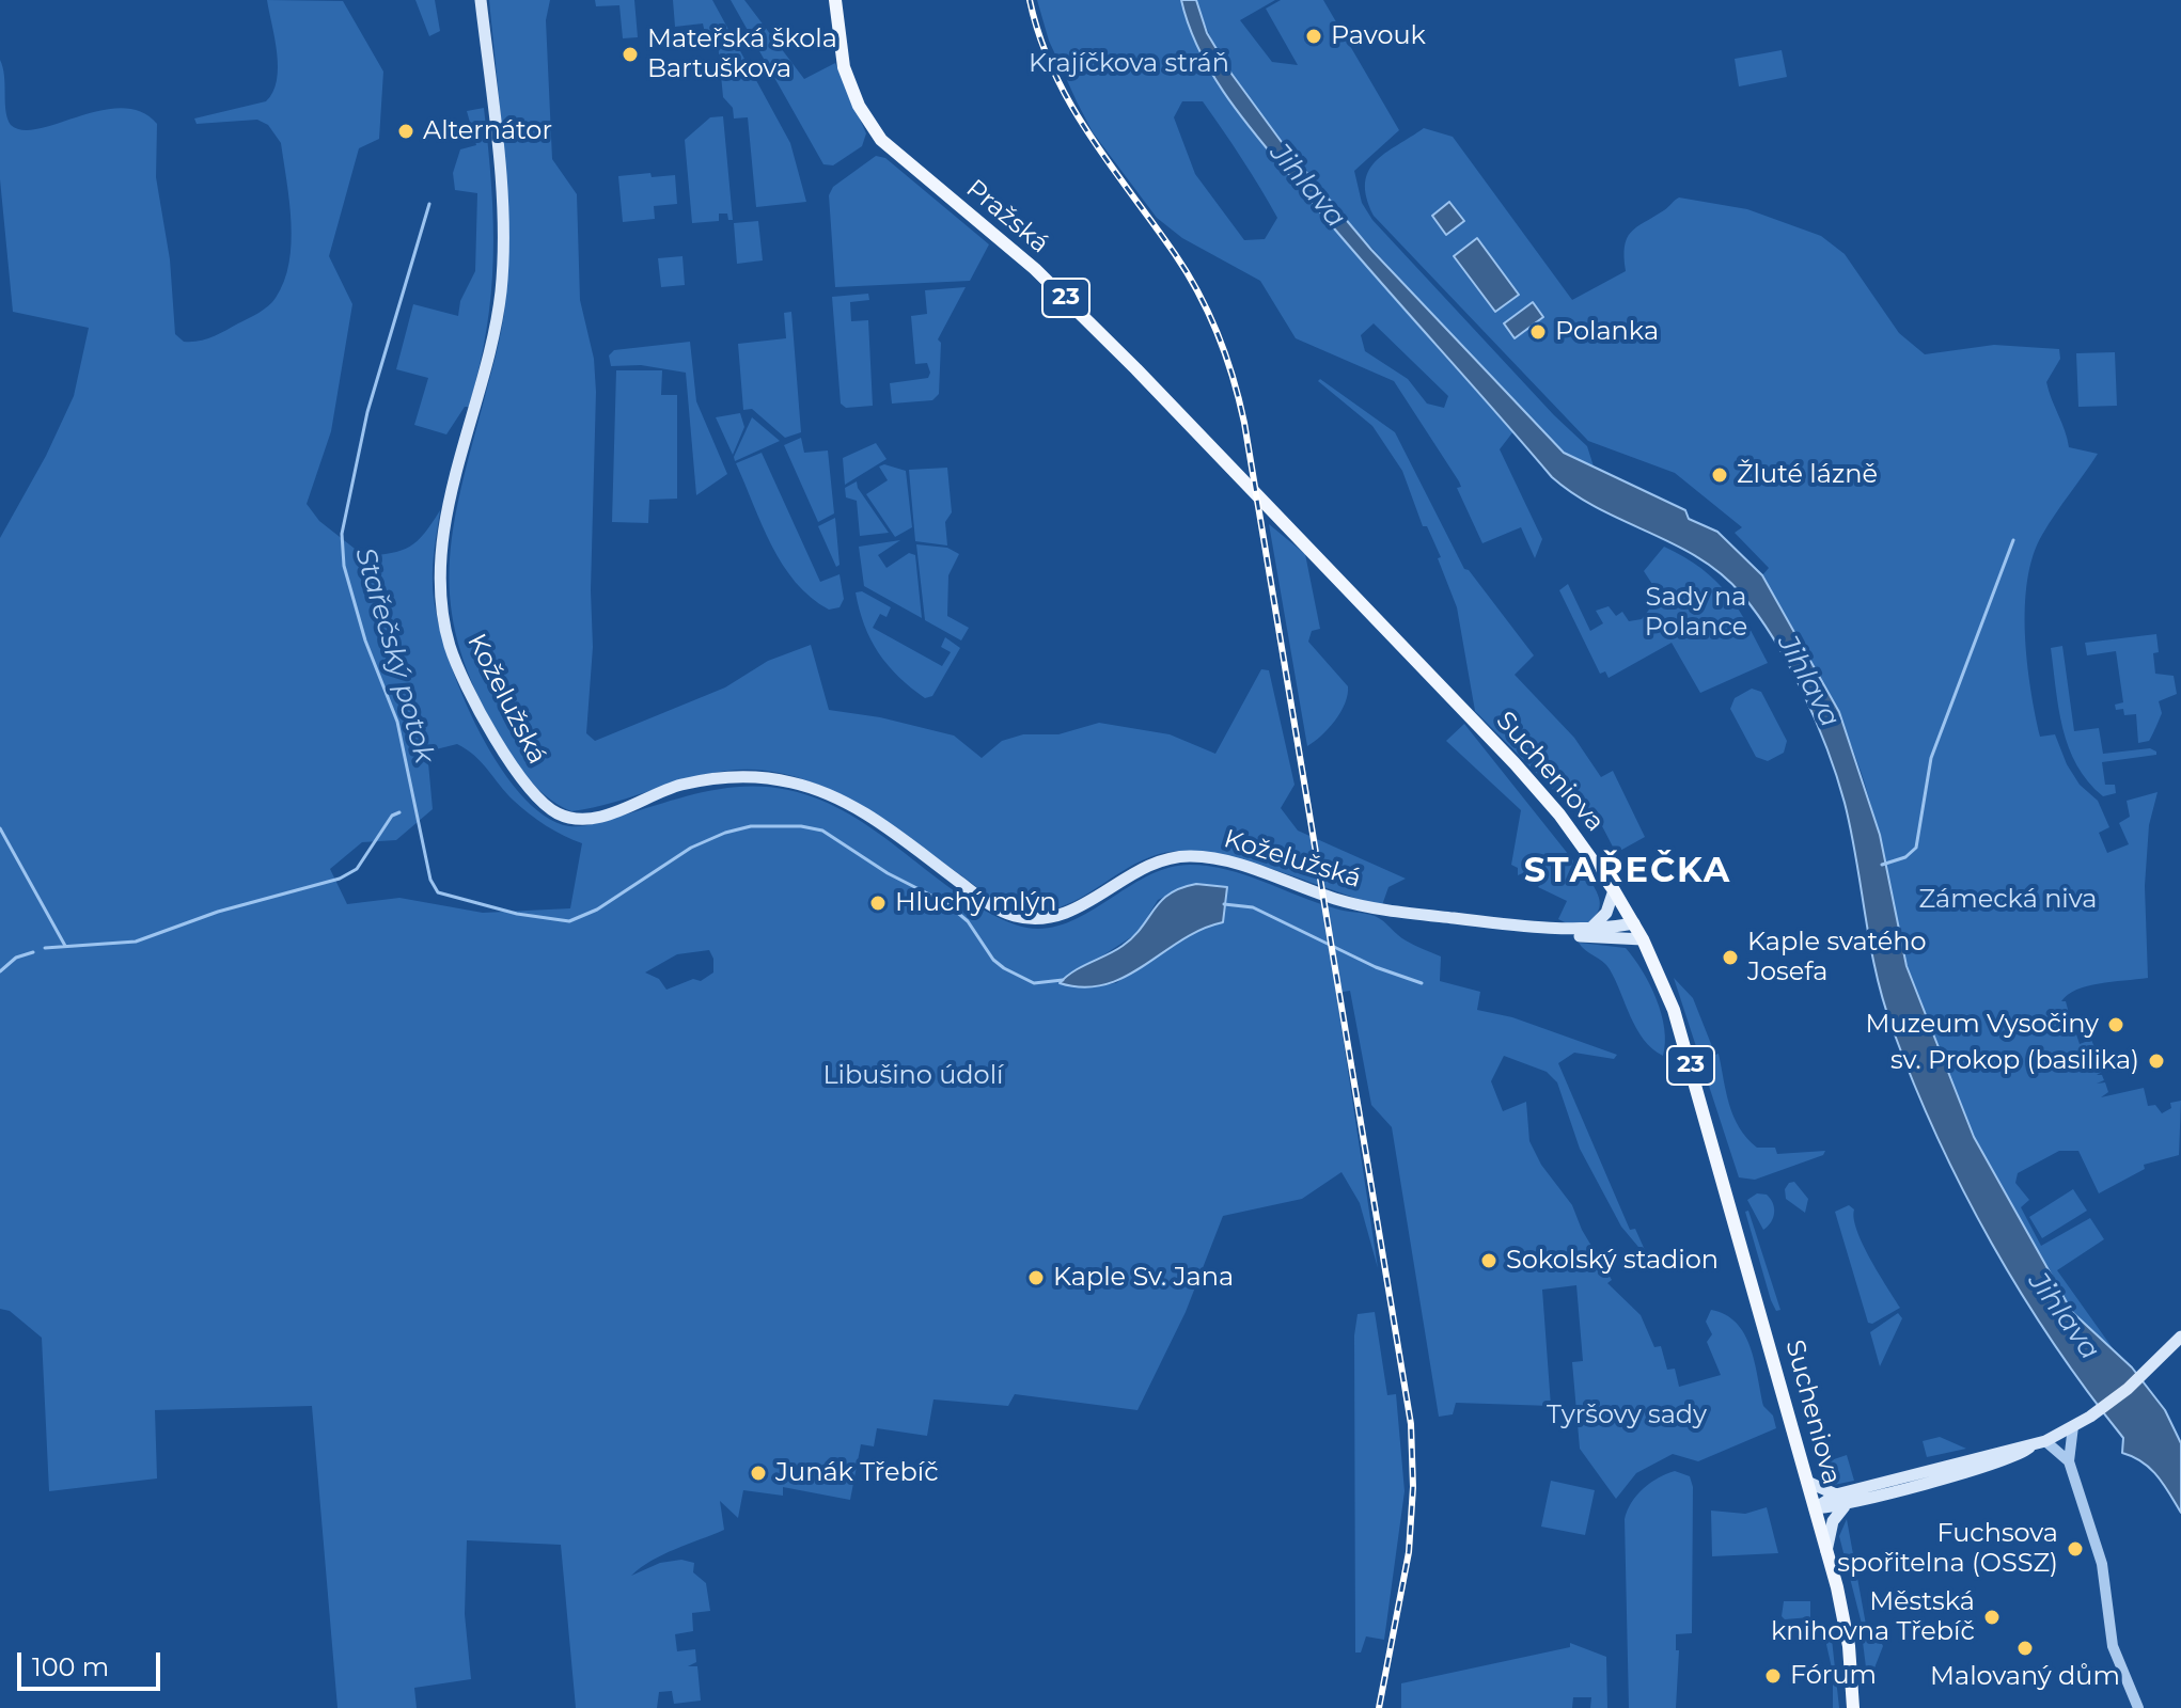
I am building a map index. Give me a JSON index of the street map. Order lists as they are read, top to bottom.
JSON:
{
  "streets": {
    "main road": [
      "Pražská",
      "23",
      "Koželužská",
      "Sucheniova"
    ]
  },
  "crossings": [
    ["Pražská", "Sucheniova"],
    ["23", "Sucheniova"]
  ],
  "districts": ["STAŘEČKA"],
  "water": ["Jihlava", "Stařečský potok"],
  "parks": [
    "Krajíčkova stráň",
    "Sady na Polance",
    "Zámecká niva",
    "Libušino údolí",
    "Tyršovy sady"
  ],
  "places": [
    "Pavouk",
    "Mateřská škola Bartuškova",
    "Alternátor",
    "Polanka",
    "Žluté lázně",
    "Hluchý mlýn",
    "Kaple svatého Josefa",
    "Muzeum Vysočiny",
    "sv. Prokop (basilika)",
    "Sokolský stadion",
    "Kaple Sv. Jana",
    "Junák Třebíč",
    "Fuchsova spořitelna (OSSZ)",
    "Městská knihovna Třebíč",
    "Malovaný dům",
    "Fórum"
  ],
  "scale_bar": "100 m"
}
